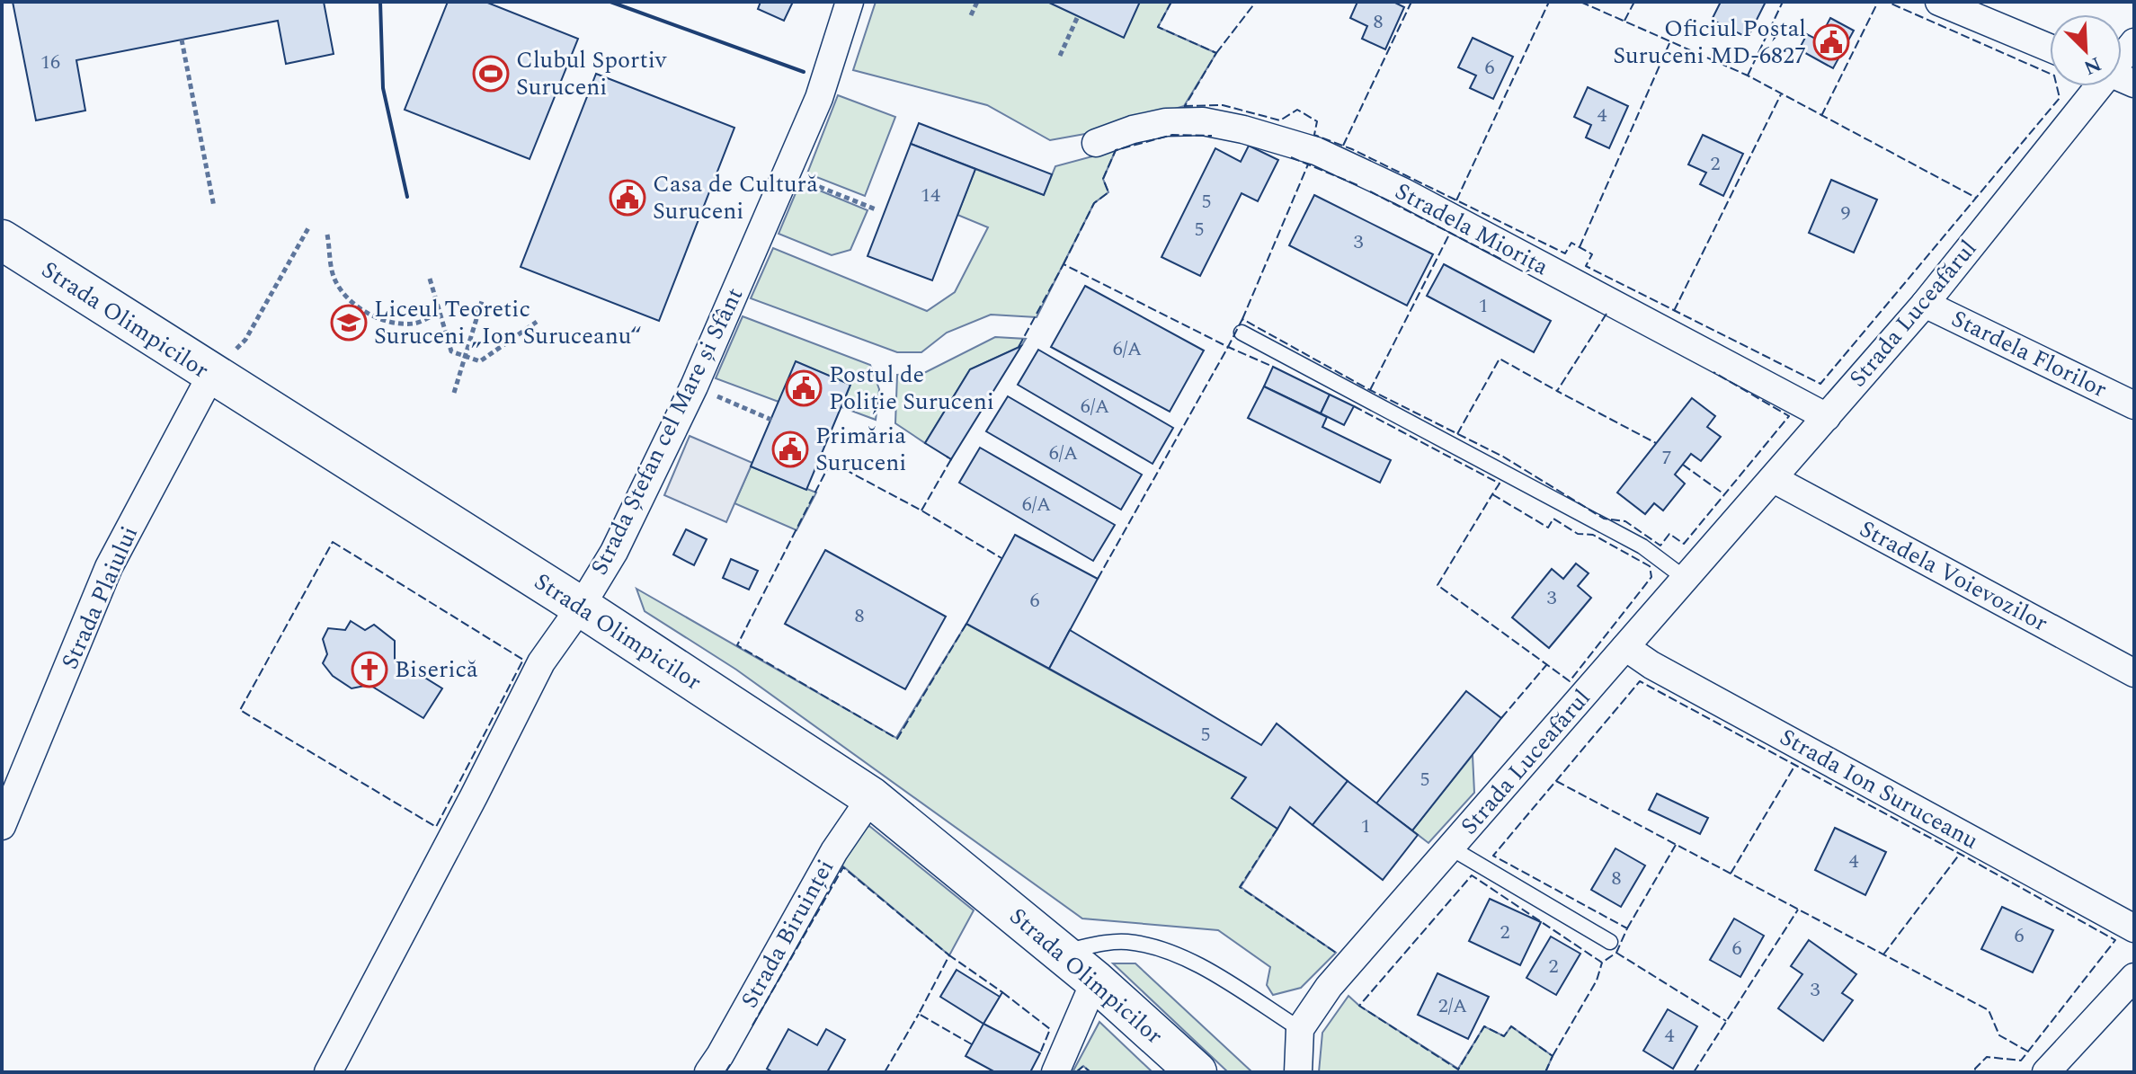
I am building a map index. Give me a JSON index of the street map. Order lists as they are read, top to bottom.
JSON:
{
  "streets": {
    "main road": ["Strada Olimpicilor"],
    "street": [
      "Stradela Miorița",
      "Strada Luceafărul",
      "Stardela Florilor",
      "Strada Ștefan cel Mare și Sfânt",
      "Stradela Voievozilor",
      "Strada Plaiului",
      "Strada Ion Suruceanu",
      "Strada Biruinței"
    ]
  },
  "crossings": [
    ["Stradela Miorița", "Strada Luceafărul"],
    ["Strada Luceafărul", "Stardela Florilor"],
    ["Strada Luceafărul", "Stradela Voievozilor"],
    ["Strada Luceafărul", "Strada Ion Suruceanu"],
    ["Strada Olimpicilor", "Strada Ștefan cel Mare și Sfânt"],
    ["Strada Olimpicilor", "Strada Plaiului"],
    ["Strada Olimpicilor", "Strada Biruinței"]
  ],
  "places": {
    "public building": [
      "Oficiul Poștal Suruceni MD-6827",
      "Casa de Cultură Suruceni",
      "Postul de Poliție Suruceni",
      "Primăria Suruceni"
    ],
    "sports": ["Clubul Sportiv Suruceni"],
    "school or university": ["Liceul Teoretic Suruceni „Ion Suruceanu“"],
    "church": ["Biserică"]
  },
  "house_numbers": [
    "8",
    "16",
    "6",
    "4",
    "2",
    "14",
    "5",
    "9",
    "5",
    "3",
    "1",
    "6/A",
    "6/A",
    "6/A",
    "7",
    "6/A",
    "3",
    "6",
    "8",
    "5",
    "5",
    "1",
    "4",
    "8",
    "2",
    "6",
    "6",
    "2",
    "3",
    "2/A",
    "4"
  ],
  "north": "bottom right"
}
